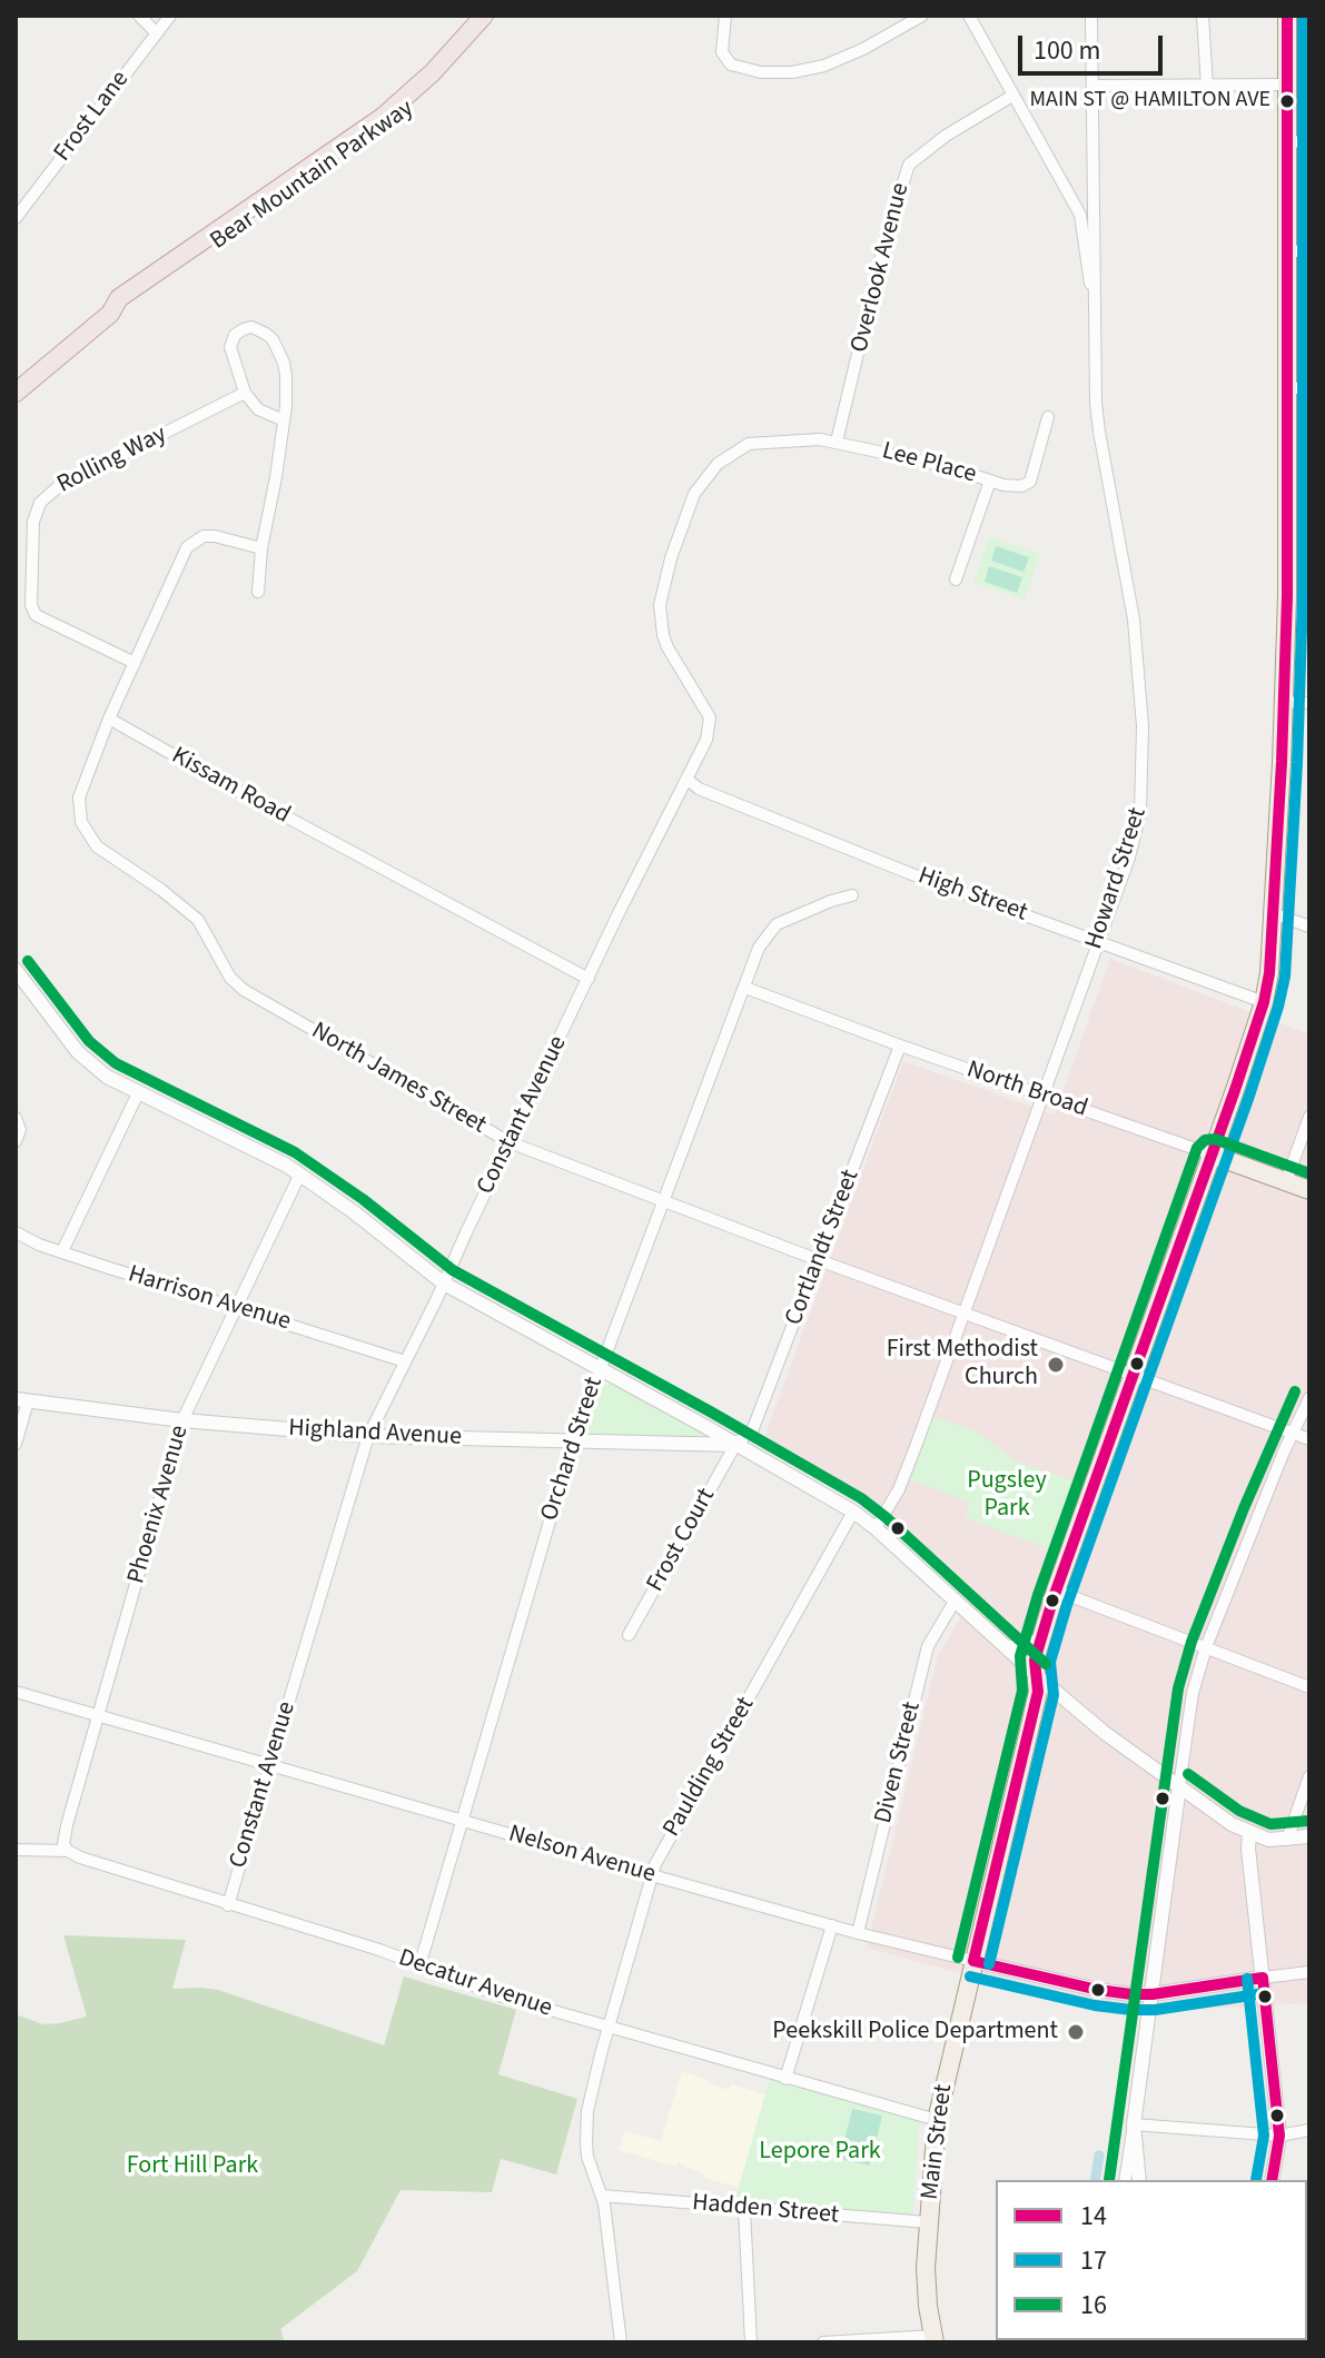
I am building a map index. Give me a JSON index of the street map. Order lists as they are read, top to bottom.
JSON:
{
  "streets": {
    "highway": ["Bear Mountain Parkway"],
    "main road": ["North Broad", "Main Street"],
    "street": [
      "Frost Lane",
      "Overlook Avenue",
      "Rolling Way",
      "Lee Place",
      "Kissam Road",
      "Howard Street",
      "High Street",
      "North James Street",
      "Constant Avenue",
      "Cortlandt Street",
      "Harrison Avenue",
      "Highland Avenue",
      "Orchard Street",
      "Phoenix Avenue",
      "Frost Court",
      "Diven Street",
      "Paulding Street",
      "Nelson Avenue",
      "Decatur Avenue",
      "Hadden Street"
    ]
  },
  "crossings": [
    ["Overlook Avenue", "Lee Place"],
    ["Overlook Avenue", "Constant Avenue"],
    ["Lee Place", "Constant Avenue"],
    ["Kissam Road", "North James Street"],
    ["Kissam Road", "Constant Avenue"],
    ["Howard Street", "High Street"],
    ["Howard Street", "North James Street"],
    ["Howard Street", "North Broad"],
    ["High Street", "Constant Avenue"],
    ["High Street", "Main Street"],
    ["North James Street", "Constant Avenue"],
    ["North James Street", "Cortlandt Street"],
    ["North James Street", "Orchard Street"],
    ["North James Street", "Main Street"],
    ["North Broad", "Cortlandt Street"],
    ["North Broad", "Orchard Street"],
    ["North Broad", "Main Street"],
    ["Constant Avenue", "Harrison Avenue"],
    ["Constant Avenue", "Highland Avenue"],
    ["Constant Avenue", "Nelson Avenue"],
    ["Constant Avenue", "Decatur Avenue"],
    ["Cortlandt Street", "Highland Avenue"],
    ["Cortlandt Street", "Frost Court"],
    ["Harrison Avenue", "Phoenix Avenue"],
    ["Highland Avenue", "Orchard Street"],
    ["Highland Avenue", "Phoenix Avenue"],
    ["Highland Avenue", "Frost Court"],
    ["Orchard Street", "Nelson Avenue"],
    ["Orchard Street", "Decatur Avenue"],
    ["Phoenix Avenue", "Nelson Avenue"],
    ["Phoenix Avenue", "Decatur Avenue"],
    ["Diven Street", "Nelson Avenue"],
    ["Paulding Street", "Nelson Avenue"],
    ["Paulding Street", "Decatur Avenue"],
    ["Paulding Street", "Hadden Street"],
    ["Nelson Avenue", "Main Street"],
    ["Decatur Avenue", "Main Street"],
    ["Main Street", "Hadden Street"]
  ],
  "parks": ["Pugsley Park", "Lepore Park", "Fort Hill Park"],
  "places": ["MAIN ST @ HAMILTON AVE", "First Methodist Church", "Peekskill Police Department"],
  "lines": ["transit line 14", "transit line 17", "transit line 16"],
  "legend": ["14", "17", "16"],
  "scale_bar": "100 m"
}
